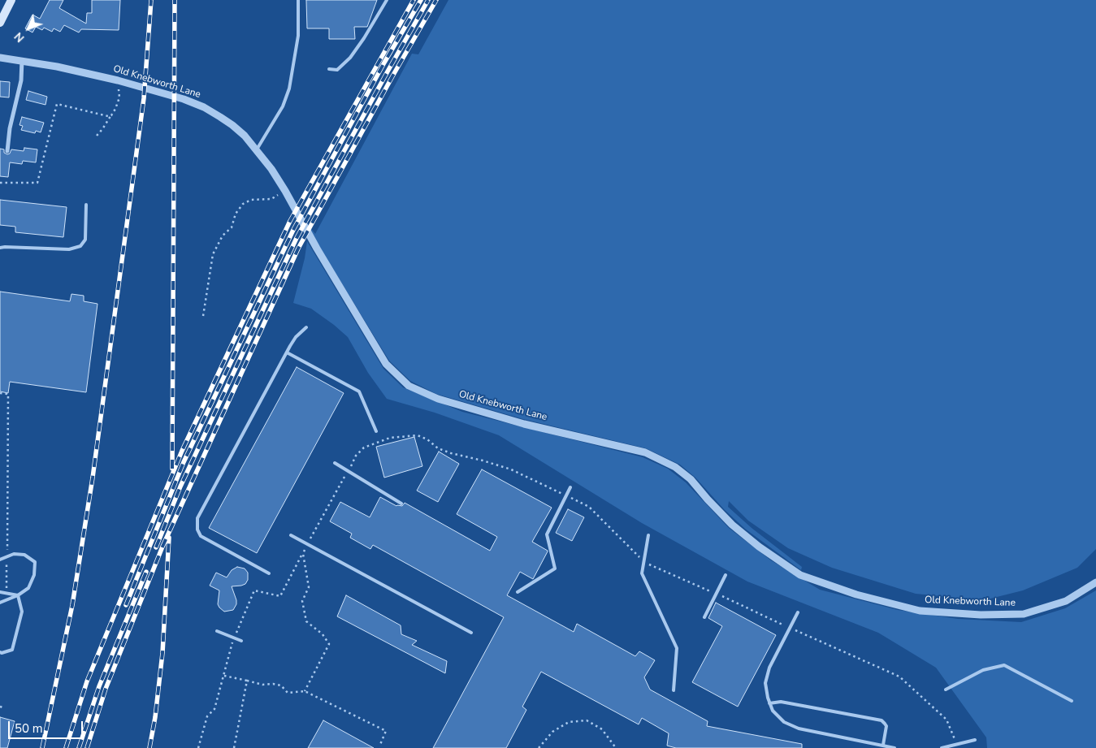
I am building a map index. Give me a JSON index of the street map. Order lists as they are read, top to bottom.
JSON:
{
  "streets": {
    "street": ["Old Knebworth Lane"]
  },
  "scale_bar": "50 m",
  "north": "bottom left"
}
